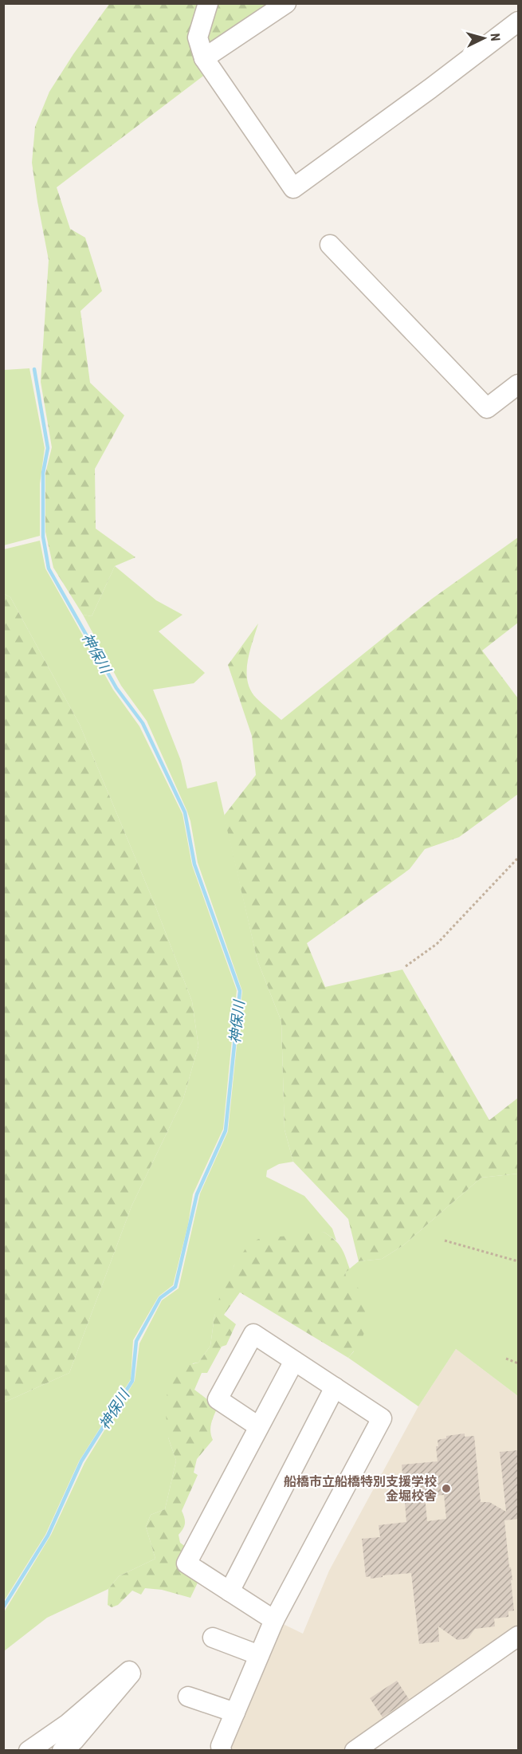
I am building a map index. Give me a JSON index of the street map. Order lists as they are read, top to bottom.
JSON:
{
  "water": ["神保川"],
  "places": ["船橋市立船橋特別支援学校 金堀校舎"],
  "north": "right"
}
